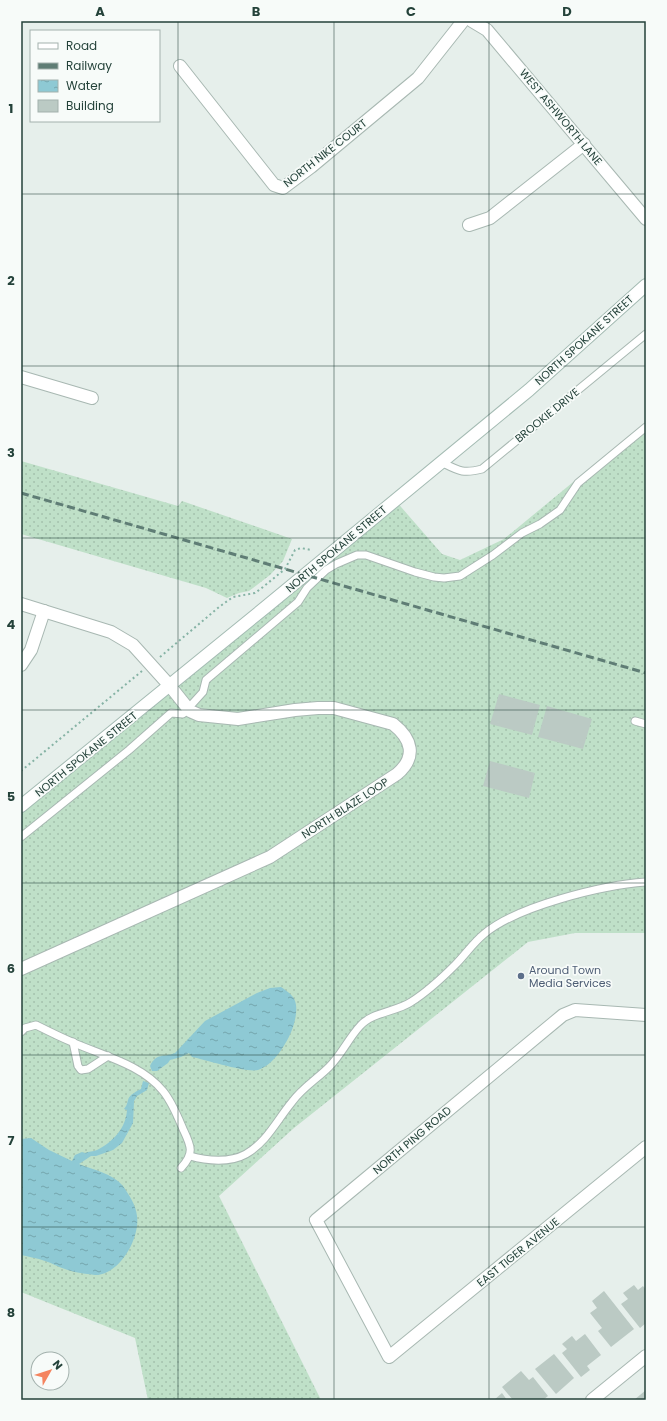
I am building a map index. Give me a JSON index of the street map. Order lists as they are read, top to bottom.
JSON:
{
  "streets": {
    "street": [
      "WEST ASHWORTH LANE",
      "NORTH NIKE COURT",
      "NORTH SPOKANE STREET",
      "NORTH BLAZE LOOP",
      "NORTH PING ROAD",
      "EAST TIGER AVENUE"
    ],
    "lane": ["BROOKIE DRIVE"]
  },
  "crossings": [
    ["NORTH SPOKANE STREET", "BROOKIE DRIVE"],
    ["NORTH SPOKANE STREET", "NORTH BLAZE LOOP"],
    ["NORTH PING ROAD", "EAST TIGER AVENUE"]
  ],
  "places": ["Around Town Media Services"],
  "legend": [
    "Road",
    "Railway",
    "Water",
    "Building"
  ],
  "north": "top right",
  "grid": {
    "columns": [
      "A",
      "B",
      "C",
      "D"
    ],
    "rows": [
      "1",
      "2",
      "3",
      "4",
      "5",
      "6",
      "7",
      "8"
    ]
  }
}
